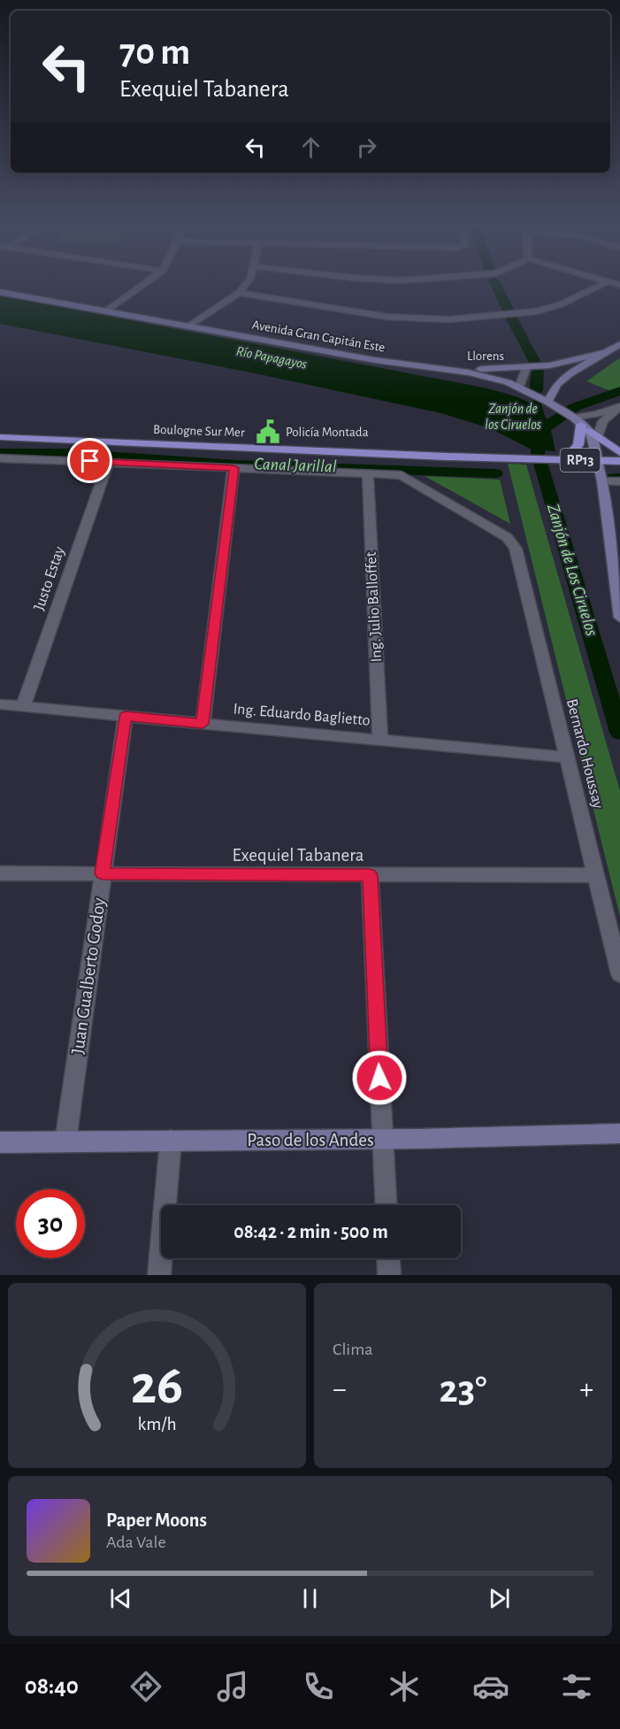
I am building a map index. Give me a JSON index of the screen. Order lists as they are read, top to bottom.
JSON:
{
  "streets": {
    "main road": ["Boulogne Sur Mer", "RP13"],
    "street": [
      "Avenida Gran Capitán Este",
      "Llorens",
      "Justo Estay",
      "Ing. Julio Balloffet",
      "Ing. Eduardo Baglietto",
      "Bernardo Houssay",
      "Exequiel Tabanera",
      "Juan Gualberto Godoy",
      "Paso de los Andes"
    ]
  },
  "crossings": [
    ["Avenida Gran Capitán Este", "Llorens"],
    ["Justo Estay", "Ing. Eduardo Baglietto"],
    ["Ing. Julio Balloffet", "Ing. Eduardo Baglietto"],
    ["Ing. Julio Balloffet", "Bernardo Houssay"],
    ["Ing. Eduardo Baglietto", "Bernardo Houssay"],
    ["Ing. Eduardo Baglietto", "Juan Gualberto Godoy"],
    ["Bernardo Houssay", "Exequiel Tabanera"],
    ["Exequiel Tabanera", "Juan Gualberto Godoy"],
    ["Juan Gualberto Godoy", "Paso de los Andes"]
  ],
  "water": [
    "Río Papagayos",
    "Zanjón de los Ciruelos",
    "Canal Jarillal",
    "Zanjón de Los Ciruelos"
  ],
  "places": {
    "public building": ["Policía Montada"]
  },
  "page": {
    "turn": ["70 m", "Exequiel Tabanera"],
    "limit": "30",
    "trip": "08:42 · 2 min · 500 m",
    "tile": "Clima",
    "heat": ["−", "23°", "+"],
    "song": ["Paper Moons", "Ada Vale"],
    "tabs": "08:40",
    "gauge": ["26", "km/h"]
  }
}
